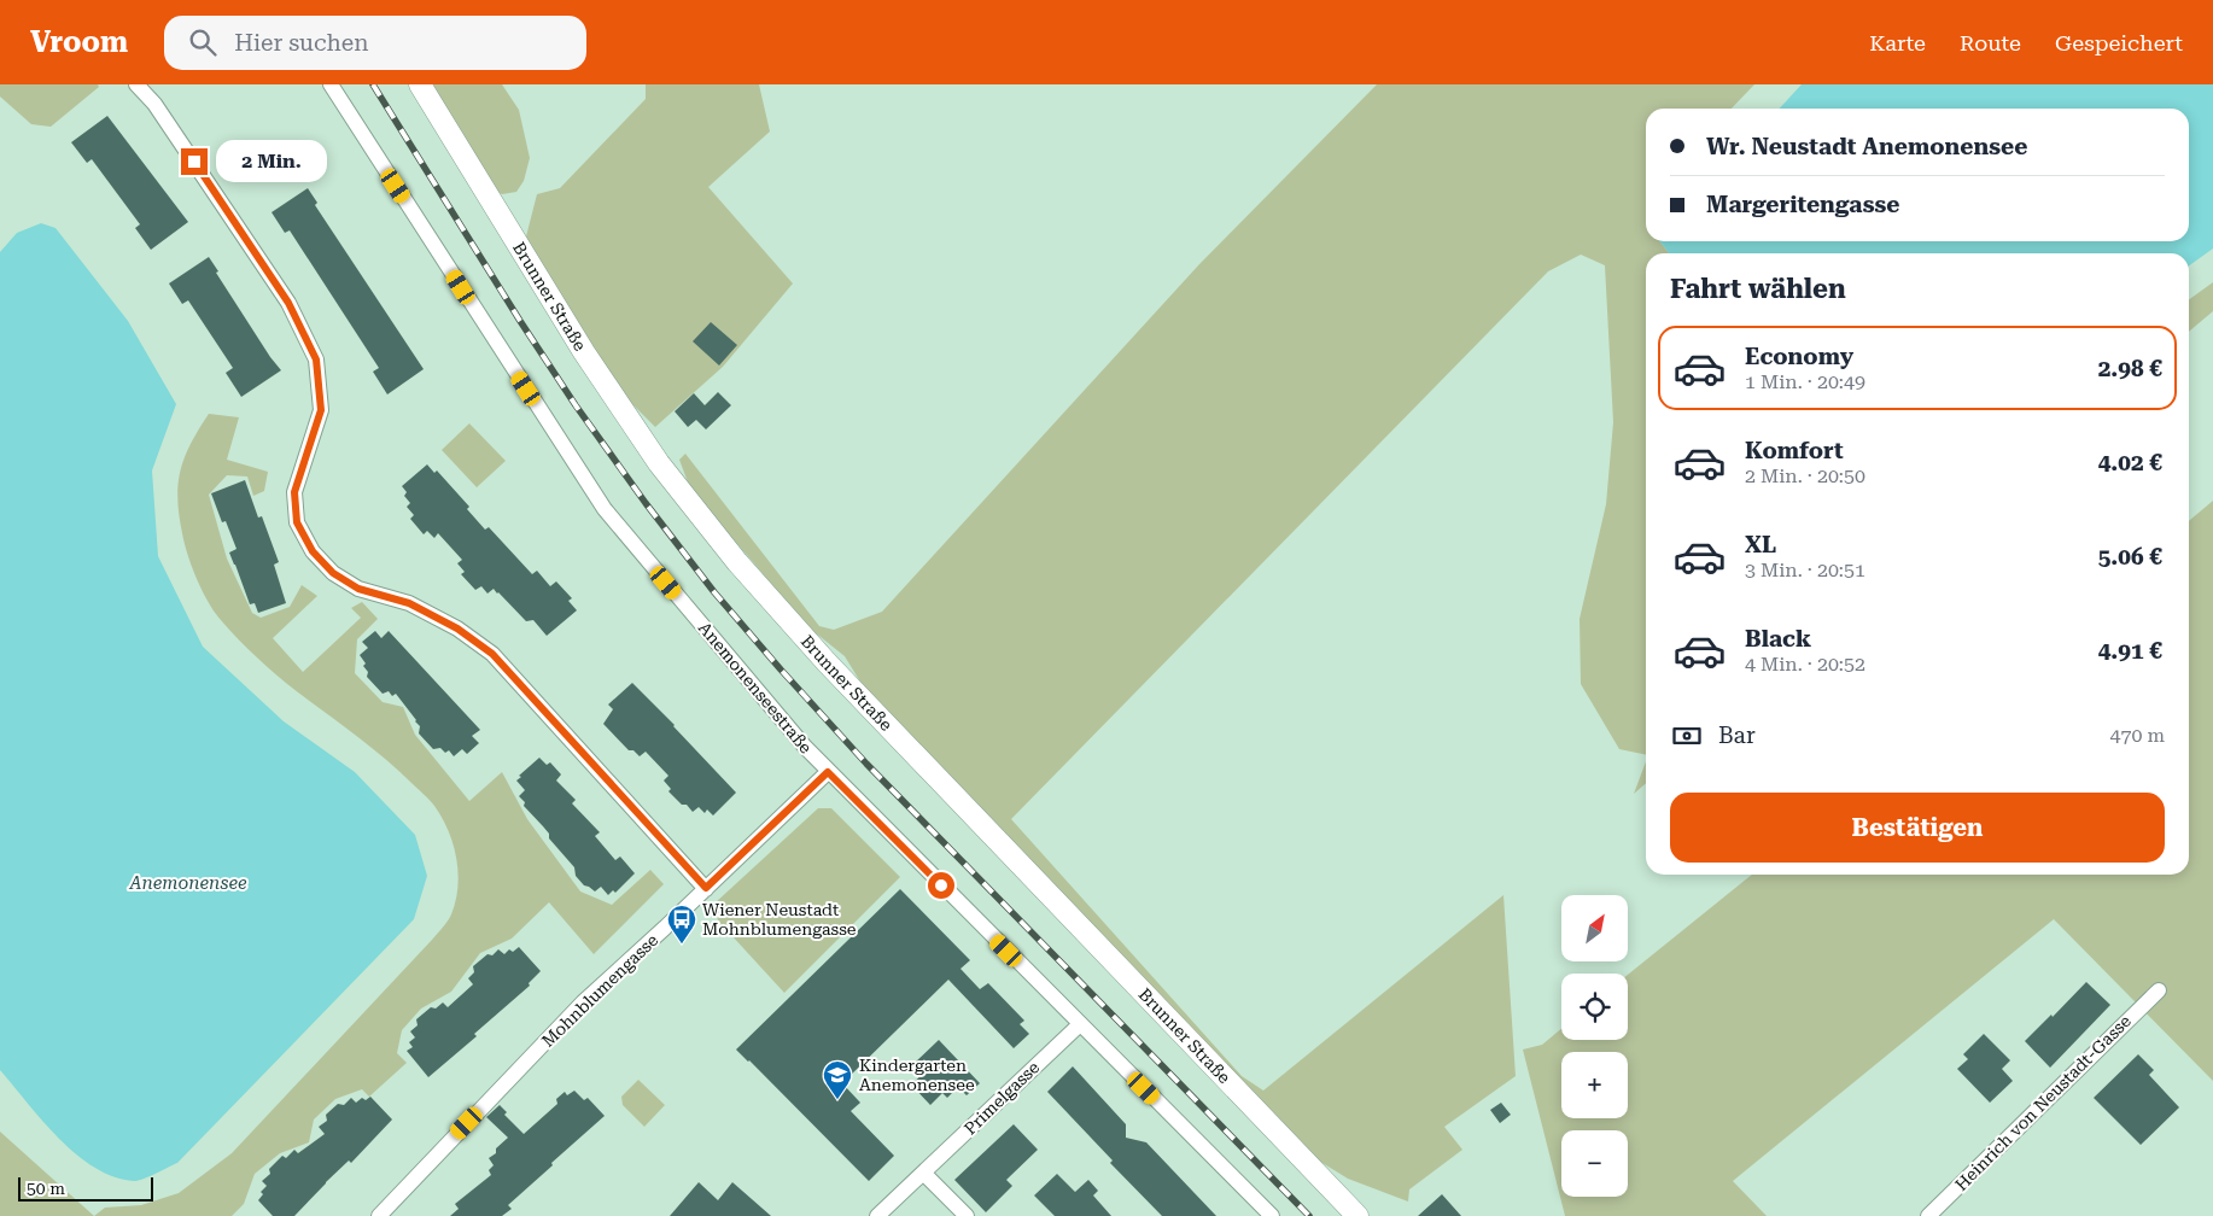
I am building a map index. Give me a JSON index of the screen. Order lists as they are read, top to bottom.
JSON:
{
  "streets": {
    "main road": ["Brunner Straße"],
    "street": [
      "Anemonenseestraße",
      "Mohnblumengasse",
      "Primelgasse",
      "Heinrich von Neustadt-Gasse"
    ]
  },
  "crossings": [
    ["Anemonenseestraße", "Mohnblumengasse"],
    ["Anemonenseestraße", "Primelgasse"]
  ],
  "water": ["Anemonensee"],
  "places": {
    "bus stop": ["Wiener Neustadt Mohnblumengasse"],
    "school or university": ["Kindergarten Anemonensee"]
  },
  "scale_bar": "50 m",
  "north": "top right",
  "page": {
    "header": "Vroom",
    "search": "Hier suchen",
    "nav": ["Karte", "Route", "Gespeichert"],
    "banner": ["Wr. Neustadt Anemonensee", "Margeritengasse"],
    "bubble": "2 Min.",
    "heading": "Fahrt wählen",
    "list": [
      {
        "name": "Economy",
        "note": "1 Min. · 20:49",
        "value": "2.98 €"
      },
      {
        "name": "Komfort",
        "note": "2 Min. · 20:50",
        "value": "4.02 €"
      },
      {
        "name": "XL",
        "note": "3 Min. · 20:51",
        "value": "5.06 €"
      },
      {
        "name": "Black",
        "note": "4 Min. · 20:52",
        "value": "4.91 €"
      }
    ],
    "pay": ["Bar", "470 m"],
    "buttons": "Bestätigen",
    "map_buttons": ["+", "−"],
    "scale": "50 m"
  }
}
